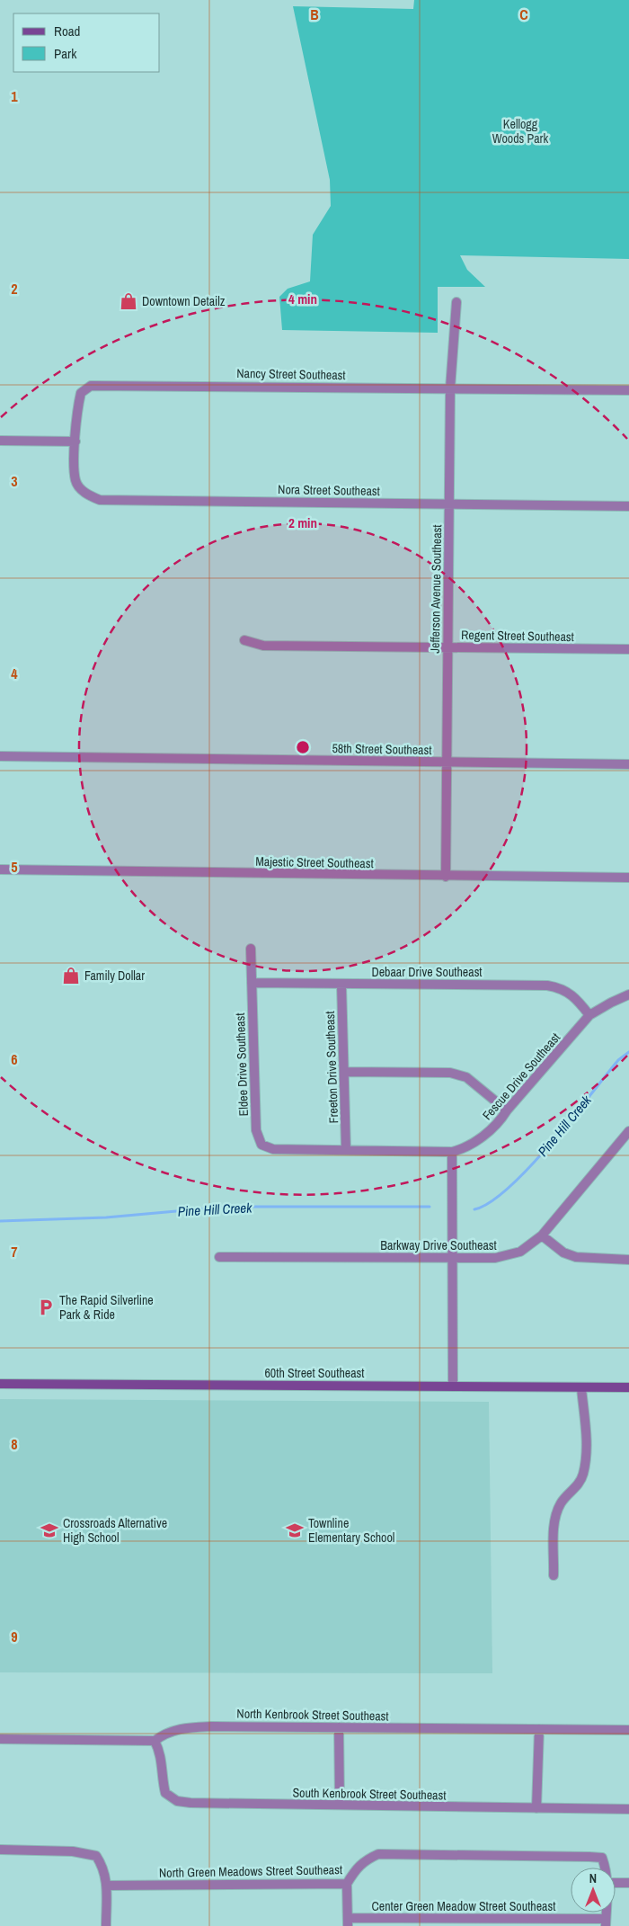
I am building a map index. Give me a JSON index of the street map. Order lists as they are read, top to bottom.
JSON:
{
  "streets": {
    "main road": ["60th Street Southeast"],
    "street": [
      "Nancy Street Southeast",
      "Nora Street Southeast",
      "Jefferson Avenue Southeast",
      "Regent Street Southeast",
      "58th Street Southeast",
      "Majestic Street Southeast",
      "Debaar Drive Southeast",
      "Eldee Drive Southeast",
      "Freeton Drive Southeast",
      "Fescue Drive Southeast",
      "Barkway Drive Southeast",
      "North Kenbrook Street Southeast",
      "South Kenbrook Street Southeast",
      "North Green Meadows Street Southeast",
      "Center Green Meadow Street Southeast"
    ]
  },
  "crossings": [
    ["Nancy Street Southeast", "Nora Street Southeast"],
    ["Nancy Street Southeast", "Jefferson Avenue Southeast"],
    ["Nora Street Southeast", "Jefferson Avenue Southeast"],
    ["Jefferson Avenue Southeast", "Regent Street Southeast"],
    ["Jefferson Avenue Southeast", "58th Street Southeast"],
    ["Jefferson Avenue Southeast", "Majestic Street Southeast"],
    ["Debaar Drive Southeast", "Eldee Drive Southeast"],
    ["Debaar Drive Southeast", "Freeton Drive Southeast"],
    ["Debaar Drive Southeast", "Fescue Drive Southeast"],
    ["Eldee Drive Southeast", "Fescue Drive Southeast"],
    ["Freeton Drive Southeast", "Fescue Drive Southeast"],
    ["North Kenbrook Street Southeast", "South Kenbrook Street Southeast"]
  ],
  "water": ["Pine Hill Creek"],
  "parks": ["Kellogg Woods Park"],
  "places": {
    "shop": ["Downtown Detailz", "Family Dollar"],
    "parking": ["The Rapid Silverline Park & Ride"],
    "school or university": ["Crossroads Alternative High School", "Townline Elementary School"]
  },
  "legend": ["Road", "Park"],
  "north": "top",
  "grid": {
    "columns": ["B", "C"],
    "rows": [
      "1",
      "2",
      "3",
      "4",
      "5",
      "6",
      "7",
      "8",
      "9"
    ]
  },
  "rings": ["4 min", "2 min"]
}
